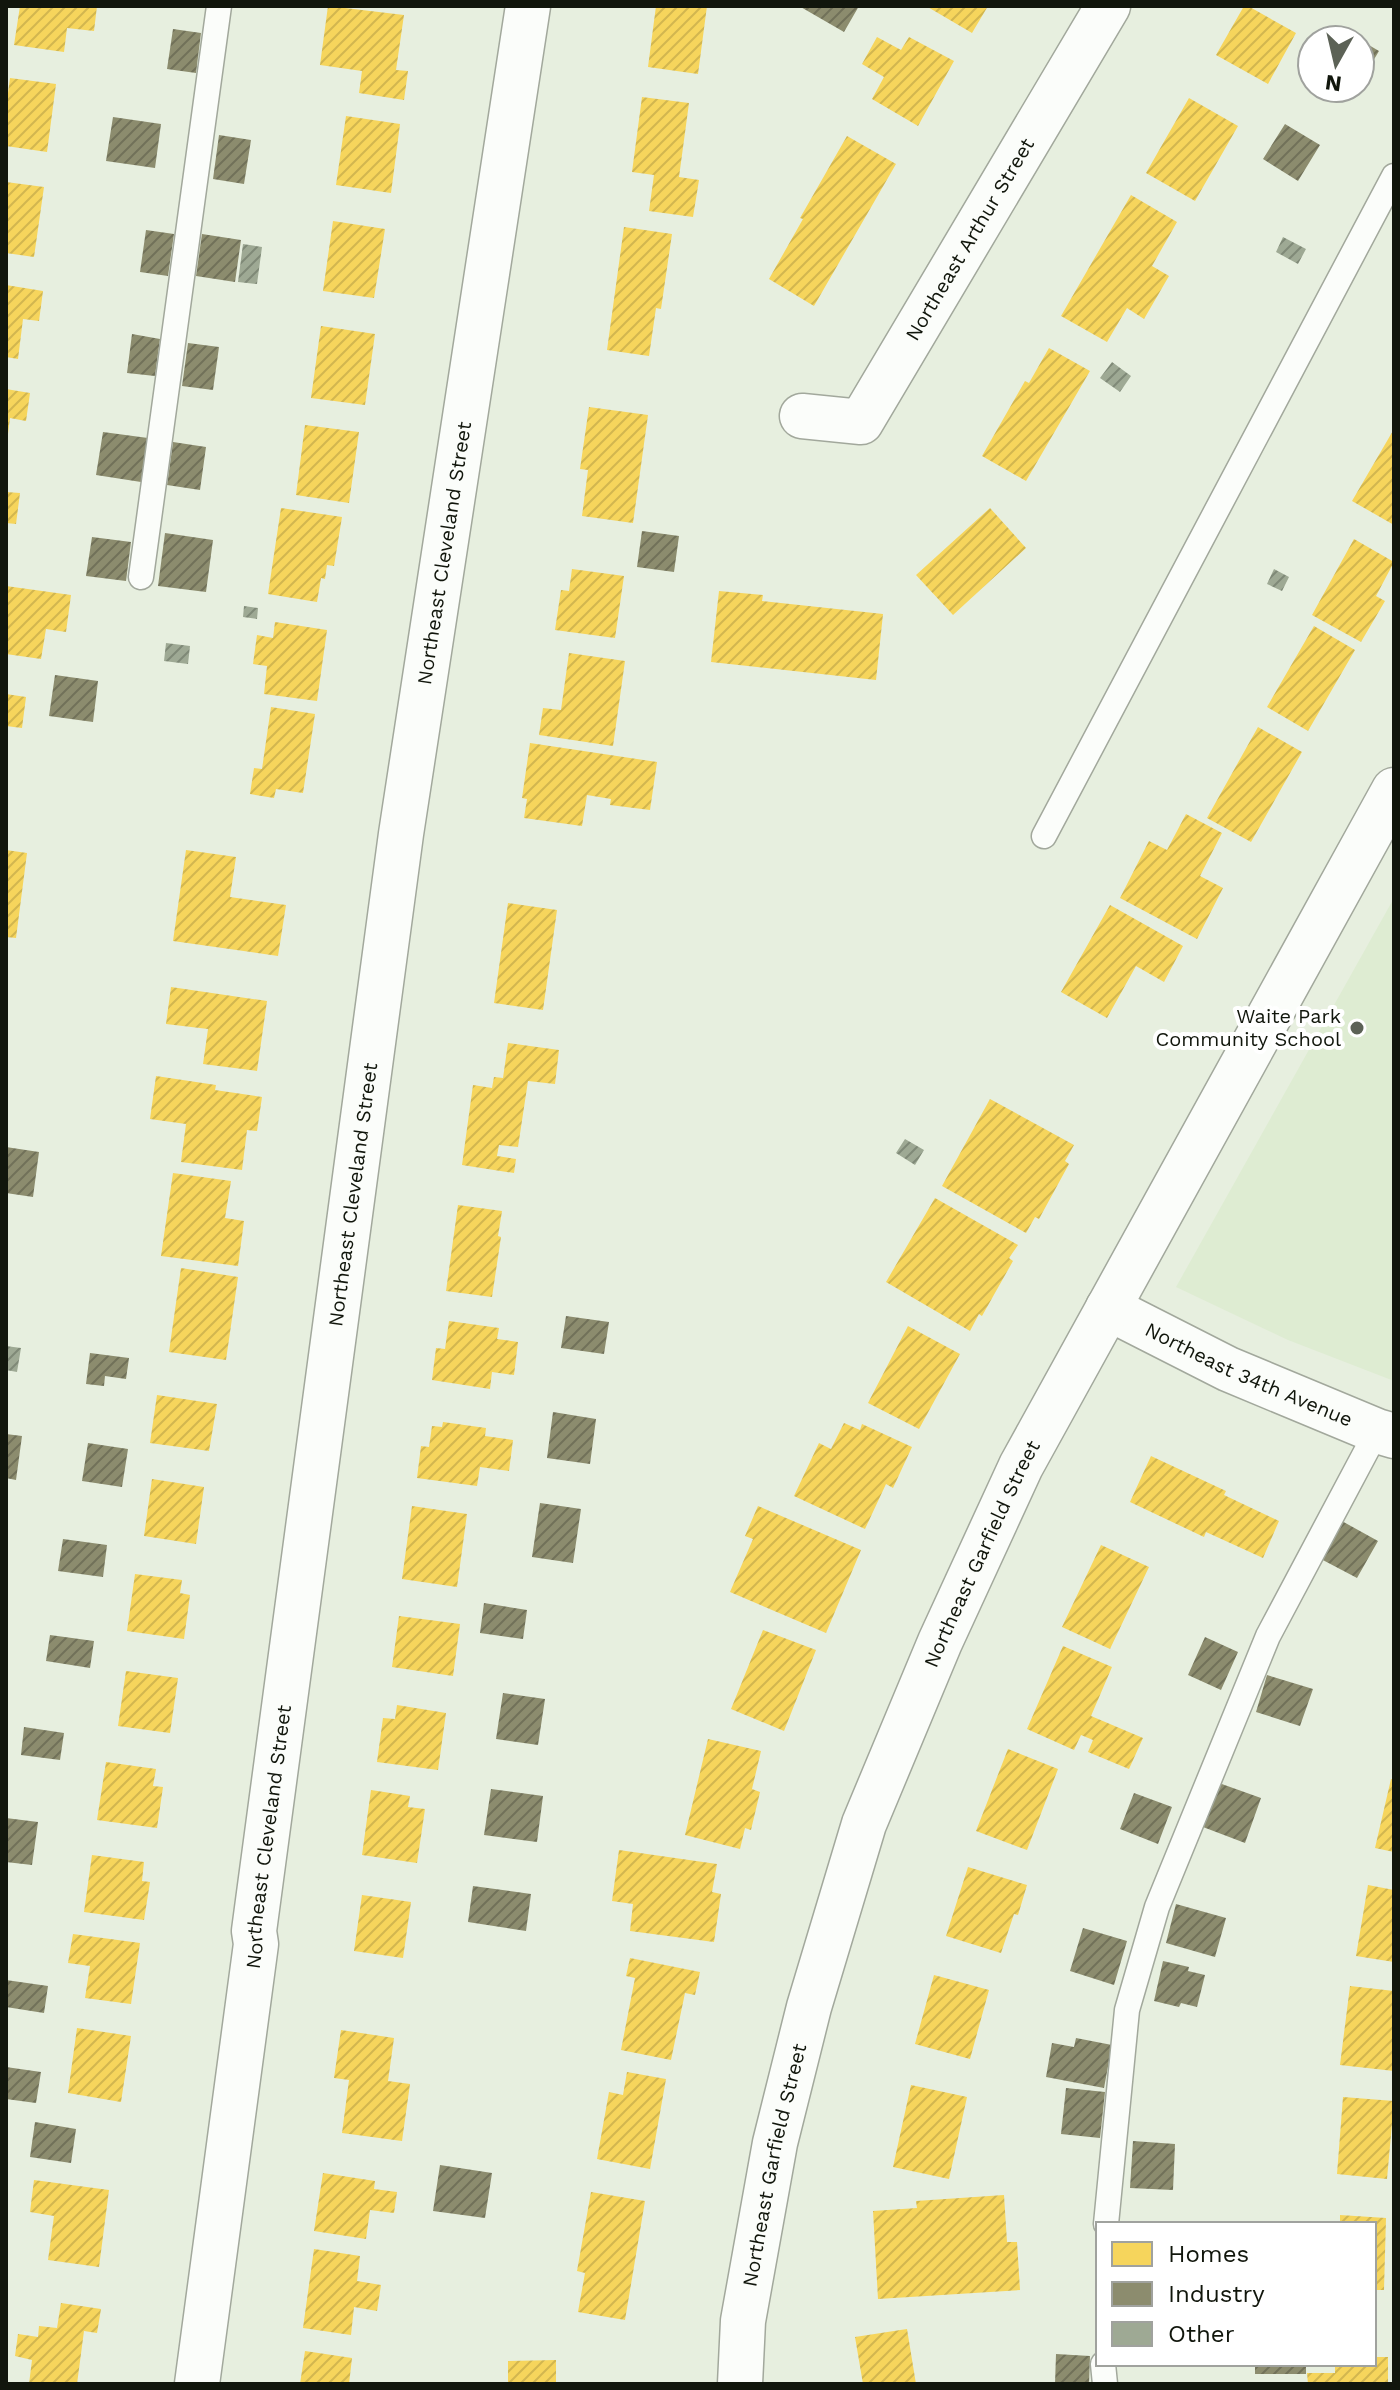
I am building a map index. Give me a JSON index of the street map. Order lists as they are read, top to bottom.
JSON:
{
  "streets": {
    "street": [
      "Northeast Arthur Street",
      "Northeast Cleveland Street",
      "Northeast 34th Avenue",
      "Northeast Garfield Street"
    ]
  },
  "crossings": [
    ["Northeast 34th Avenue", "Northeast Garfield Street"]
  ],
  "places": ["Waite Park Community School"],
  "legend": ["Homes", "Industry", "Other"],
  "north": "bottom"
}
